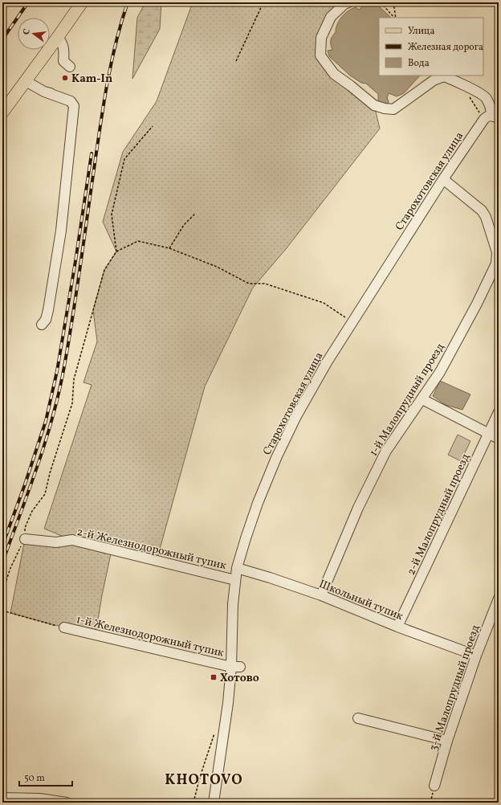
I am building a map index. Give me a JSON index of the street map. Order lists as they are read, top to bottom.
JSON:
{
  "streets": {
    "street": [
      "Старохотовская улица",
      "1-й Малопрудный проезд",
      "2-й Малопрудный проезд",
      "2-й Железнодорожный тупик",
      "Школьный тупик",
      "1-й Железнодорожный тупик",
      "3-й Малопрудный проезд"
    ]
  },
  "crossings": [
    ["Старохотовская улица", "1-й Малопрудный проезд"],
    ["Старохотовская улица", "2-й Железнодорожный тупик"],
    ["Старохотовская улица", "Школьный тупик"],
    ["Старохотовская улица", "1-й Железнодорожный тупик"],
    ["1-й Малопрудный проезд", "Школьный тупик"],
    ["2-й Малопрудный проезд", "Школьный тупик"],
    ["Школьный тупик", "3-й Малопрудный проезд"]
  ],
  "districts": ["KHOTOVO"],
  "places": {
    "other": ["Kam-In"],
    "transit": ["Хотово"]
  },
  "legend": ["Улица", "Железная дорога", "Вода"],
  "scale_bar": "50 m",
  "north": "left"
}
